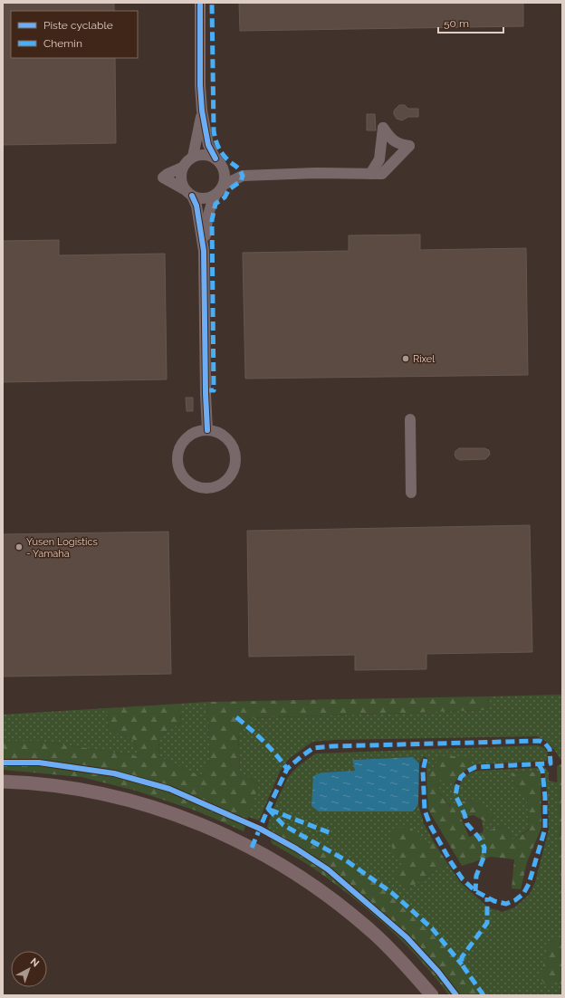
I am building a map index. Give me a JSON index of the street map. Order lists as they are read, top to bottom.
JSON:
{
  "places": ["Rixel", "Yusen Logistics - Yamaha"],
  "legend": ["Piste cyclable", "Chemin"],
  "scale_bar": "50 m",
  "north": "top right"
}
